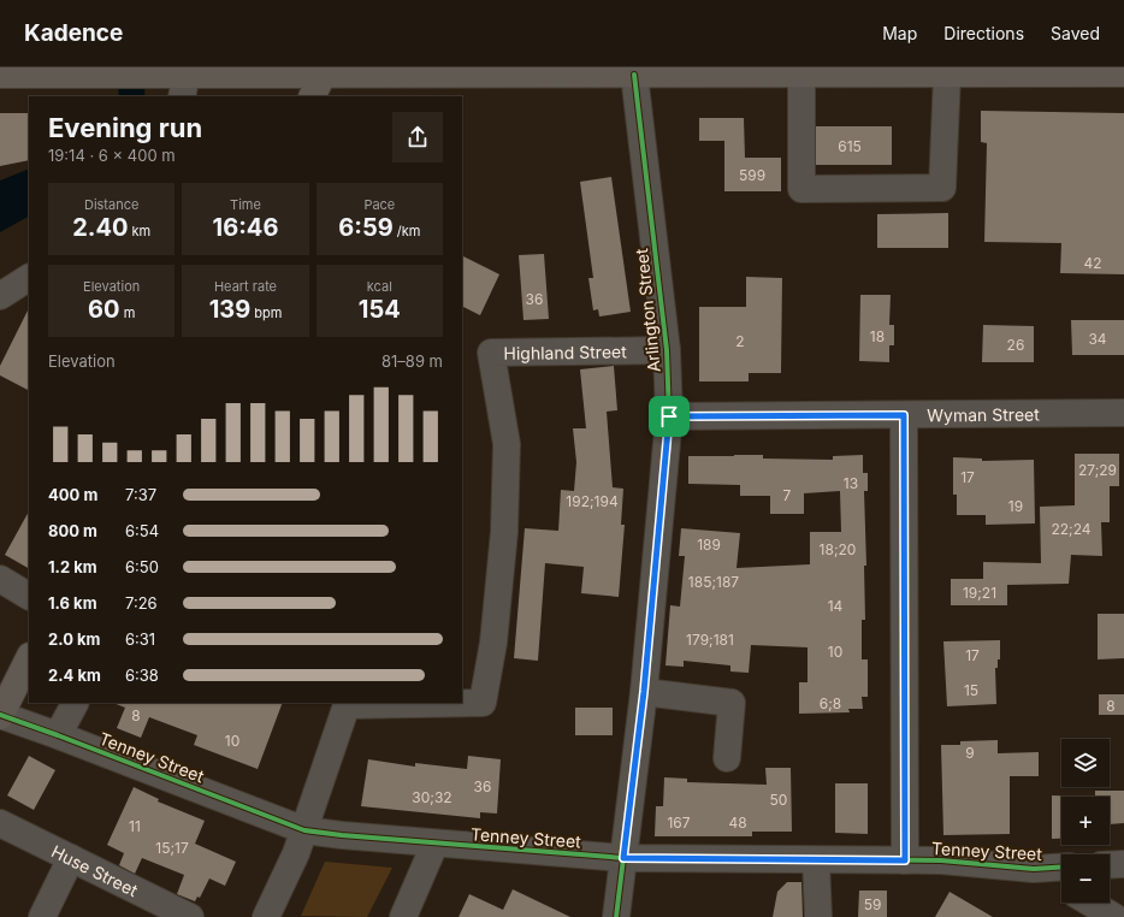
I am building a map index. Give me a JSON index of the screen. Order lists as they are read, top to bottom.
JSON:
{
  "streets": {
    "street": [
      "Arlington Street",
      "Highland Street",
      "Wyman Street",
      "Tenney Street",
      "Huse Street"
    ]
  },
  "crossings": [
    ["Arlington Street", "Highland Street"],
    ["Arlington Street", "Wyman Street"],
    ["Arlington Street", "Tenney Street"]
  ],
  "house_numbers": [
    "615",
    "599",
    "42",
    "36",
    "18",
    "34",
    "2",
    "26",
    "27;29",
    "17",
    "13",
    "7",
    "192;194",
    "19",
    "22;24",
    "189",
    "18;20",
    "185;187",
    "19;21",
    "14",
    "179;181",
    "10",
    "17",
    "15",
    "6;8",
    "8",
    "8",
    "10",
    "9",
    "36",
    "30;32",
    "50",
    "167",
    "48",
    "11",
    "15;17",
    "59"
  ],
  "page": {
    "header": "Kadence",
    "nav": ["Map", "Directions", "Saved"],
    "heading": ["Evening run", "19:14 · 6 × 400 m"],
    "stats": [
      ["Distance", "2.40 km"],
      ["Time", "16:46"],
      ["Pace", "6:59 /km"],
      ["Elevation", "60 m"],
      ["Heart rate", "139 bpm"],
      ["kcal", "154"]
    ],
    "chart": ["Elevation", "81–89 m"],
    "list": [
      {
        "name": "400 m",
        "note": "7:37"
      },
      {
        "name": "800 m",
        "note": "6:54"
      },
      {
        "name": "1.2 km",
        "note": "6:50"
      },
      {
        "name": "1.6 km",
        "note": "7:26"
      },
      {
        "name": "2.0 km",
        "note": "6:31"
      },
      {
        "name": "2.4 km",
        "note": "6:38"
      }
    ],
    "map_buttons": ["+", "−"]
  }
}
